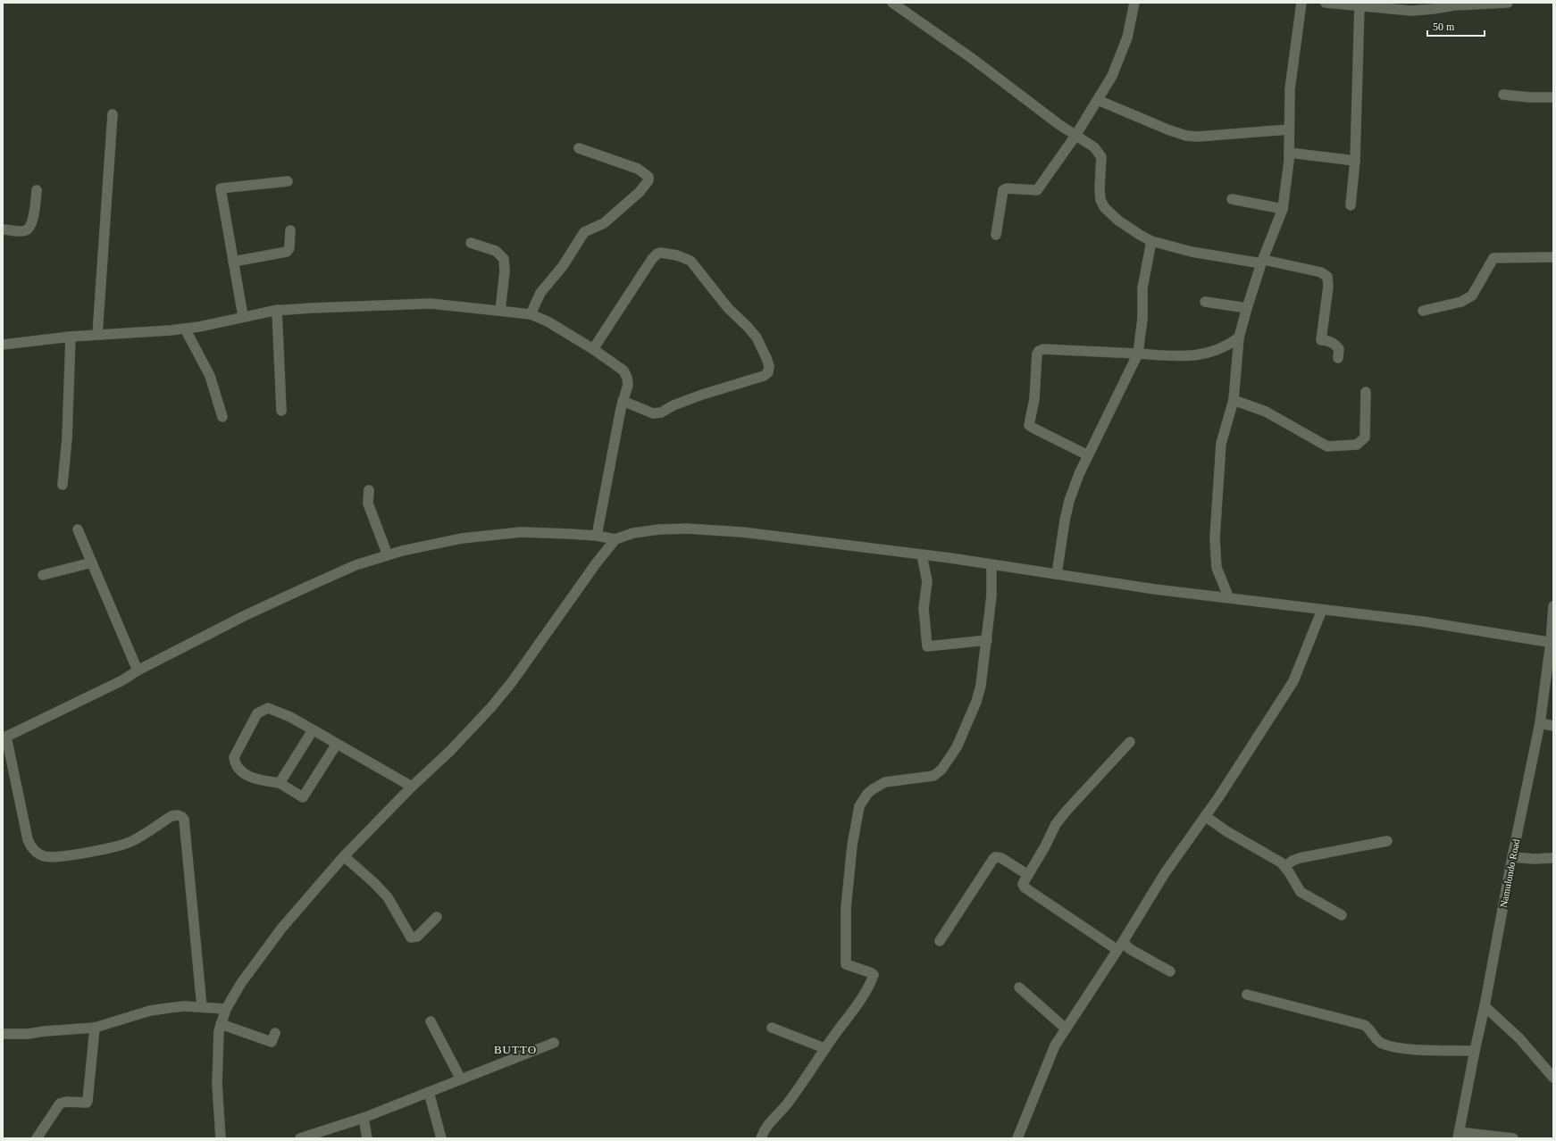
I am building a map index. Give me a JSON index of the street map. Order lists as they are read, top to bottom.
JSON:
{
  "streets": {
    "street": ["Namulondo Road"]
  },
  "districts": ["BUTTO"],
  "scale_bar": "50 m"
}
